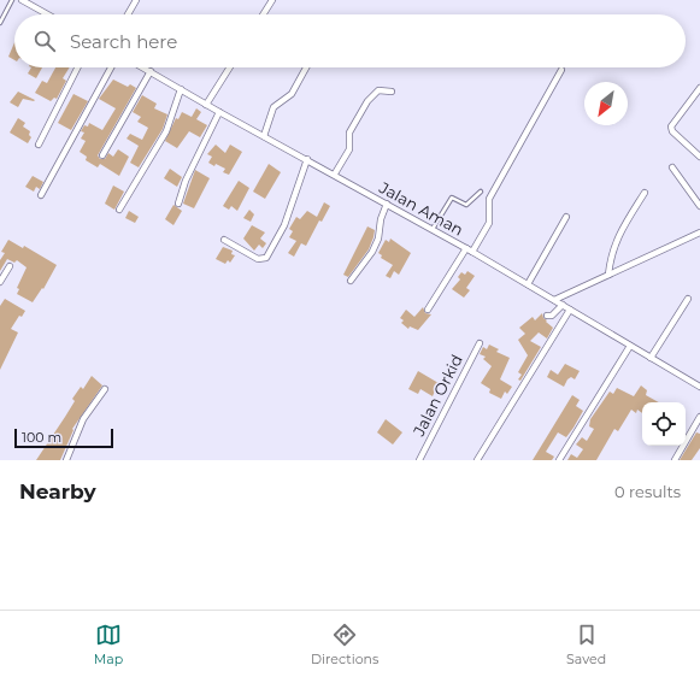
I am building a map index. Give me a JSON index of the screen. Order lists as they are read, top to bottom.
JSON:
{
  "streets": {
    "street": ["Jalan Aman", "Jalan Orkid"]
  },
  "scale_bar": "100 m",
  "north": "bottom left",
  "page": {
    "search": "Search here",
    "scale": "100 m",
    "heading": ["Nearby", "0 results"],
    "nav": ["Map", "Directions", "Saved"]
  }
}
